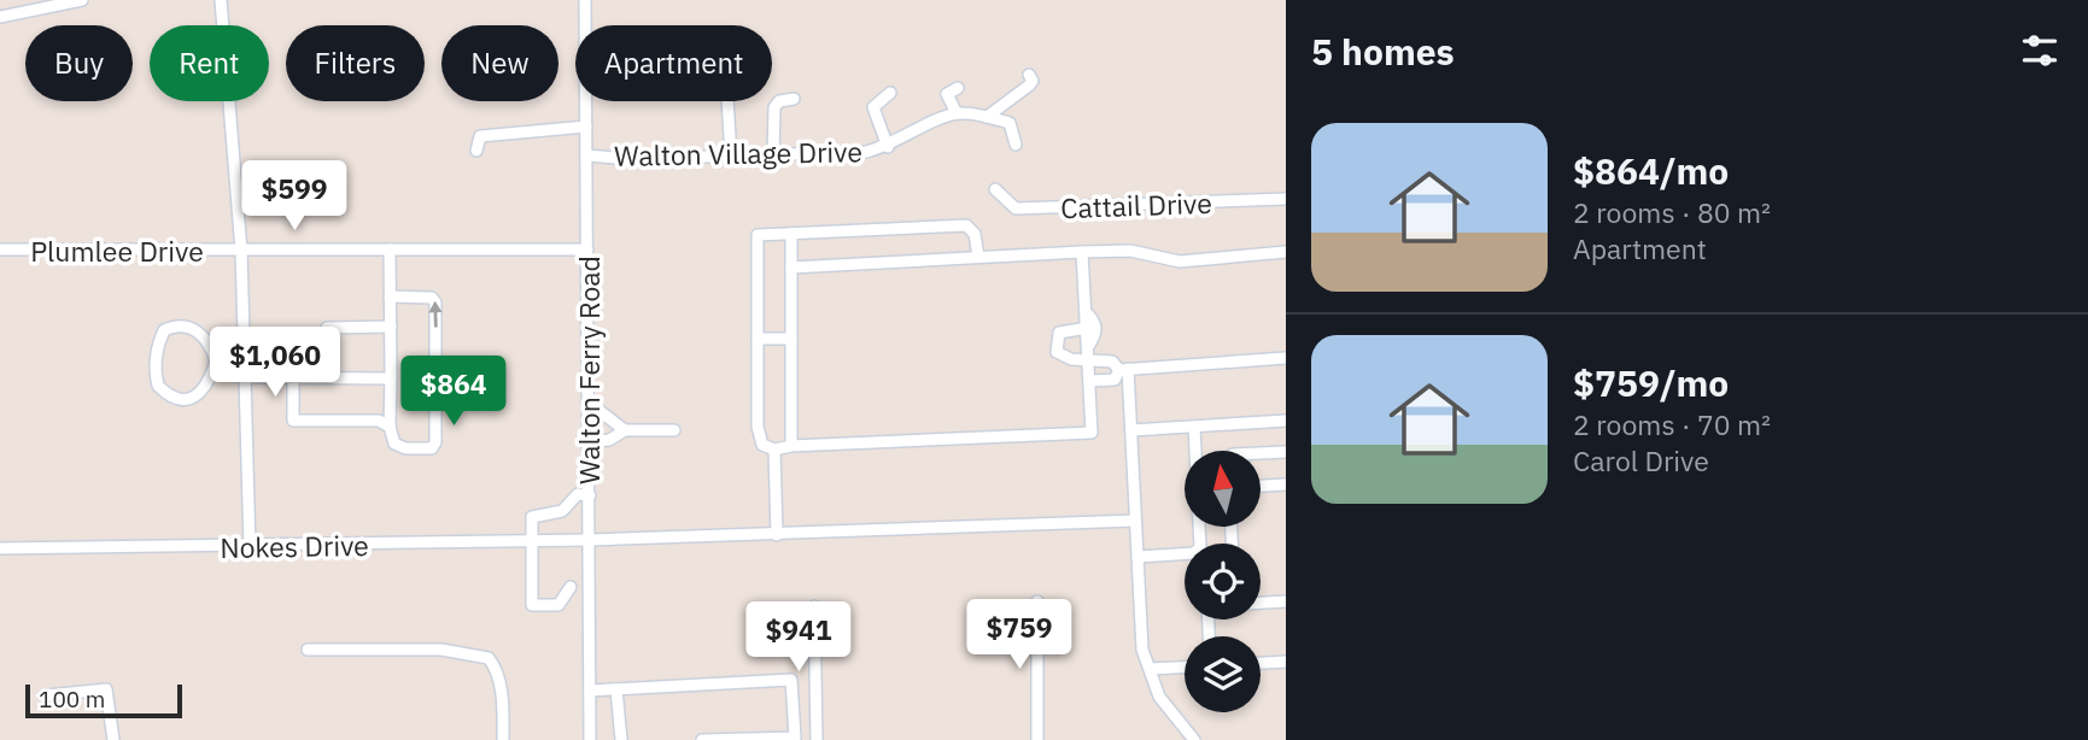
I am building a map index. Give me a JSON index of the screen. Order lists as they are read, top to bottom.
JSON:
{
  "streets": {
    "street": [
      "Walton Village Drive",
      "Cattail Drive",
      "Plumlee Drive",
      "Walton Ferry Road",
      "Nokes Drive"
    ]
  },
  "crossings": [
    ["Walton Village Drive", "Walton Ferry Road"],
    ["Plumlee Drive", "Walton Ferry Road"],
    ["Walton Ferry Road", "Nokes Drive"]
  ],
  "scale_bar": "100 m",
  "north": "top",
  "page": {
    "heading": "5 homes",
    "chip": [
      "Buy",
      "Rent",
      "Filters",
      "New",
      "Apartment"
    ],
    "list": [
      {
        "name": "$864/mo",
        "note": "2 rooms · 80 m² · Apartment"
      },
      {
        "name": "$759/mo",
        "note": "2 rooms · 70 m² · Carol Drive"
      }
    ],
    "price": [
      "$599",
      "$1,060",
      "$864",
      "$759",
      "$941"
    ],
    "scale": "100 m"
  }
}
